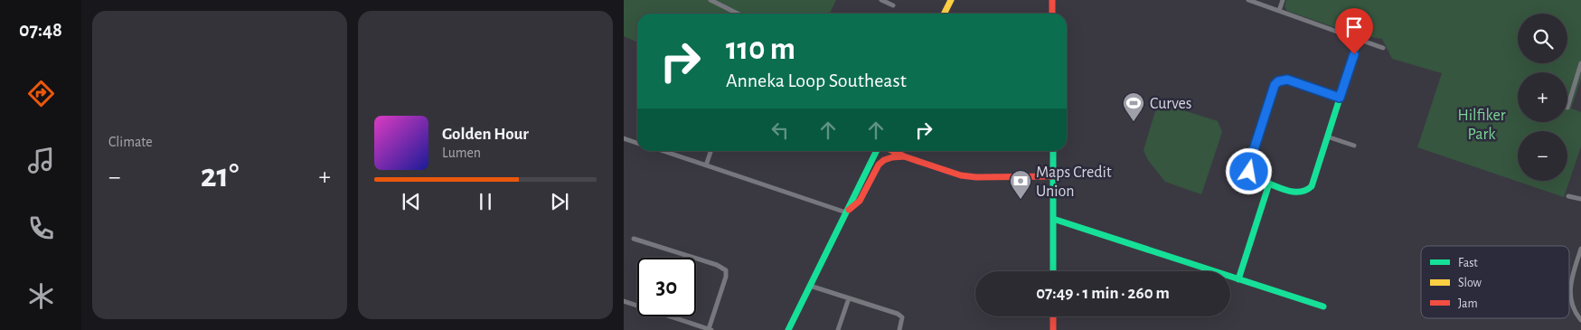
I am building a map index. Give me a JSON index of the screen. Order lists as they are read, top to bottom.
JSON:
{
  "parks": ["Hilfiker Park"],
  "places": {
    "sports": ["Curves"],
    "bank": ["Maps Credit Union"]
  },
  "legend": ["Fast", "Slow", "Jam"],
  "page": {
    "tabs": "07:48",
    "tile": "Climate",
    "map_buttons": ["+", "−"],
    "turn": ["110 m", "Anneka Loop Southeast"],
    "song": ["Golden Hour", "Lumen"],
    "heat": ["−", "21°", "+"],
    "limit": "30",
    "trip": "07:49 · 1 min · 260 m"
  }
}
